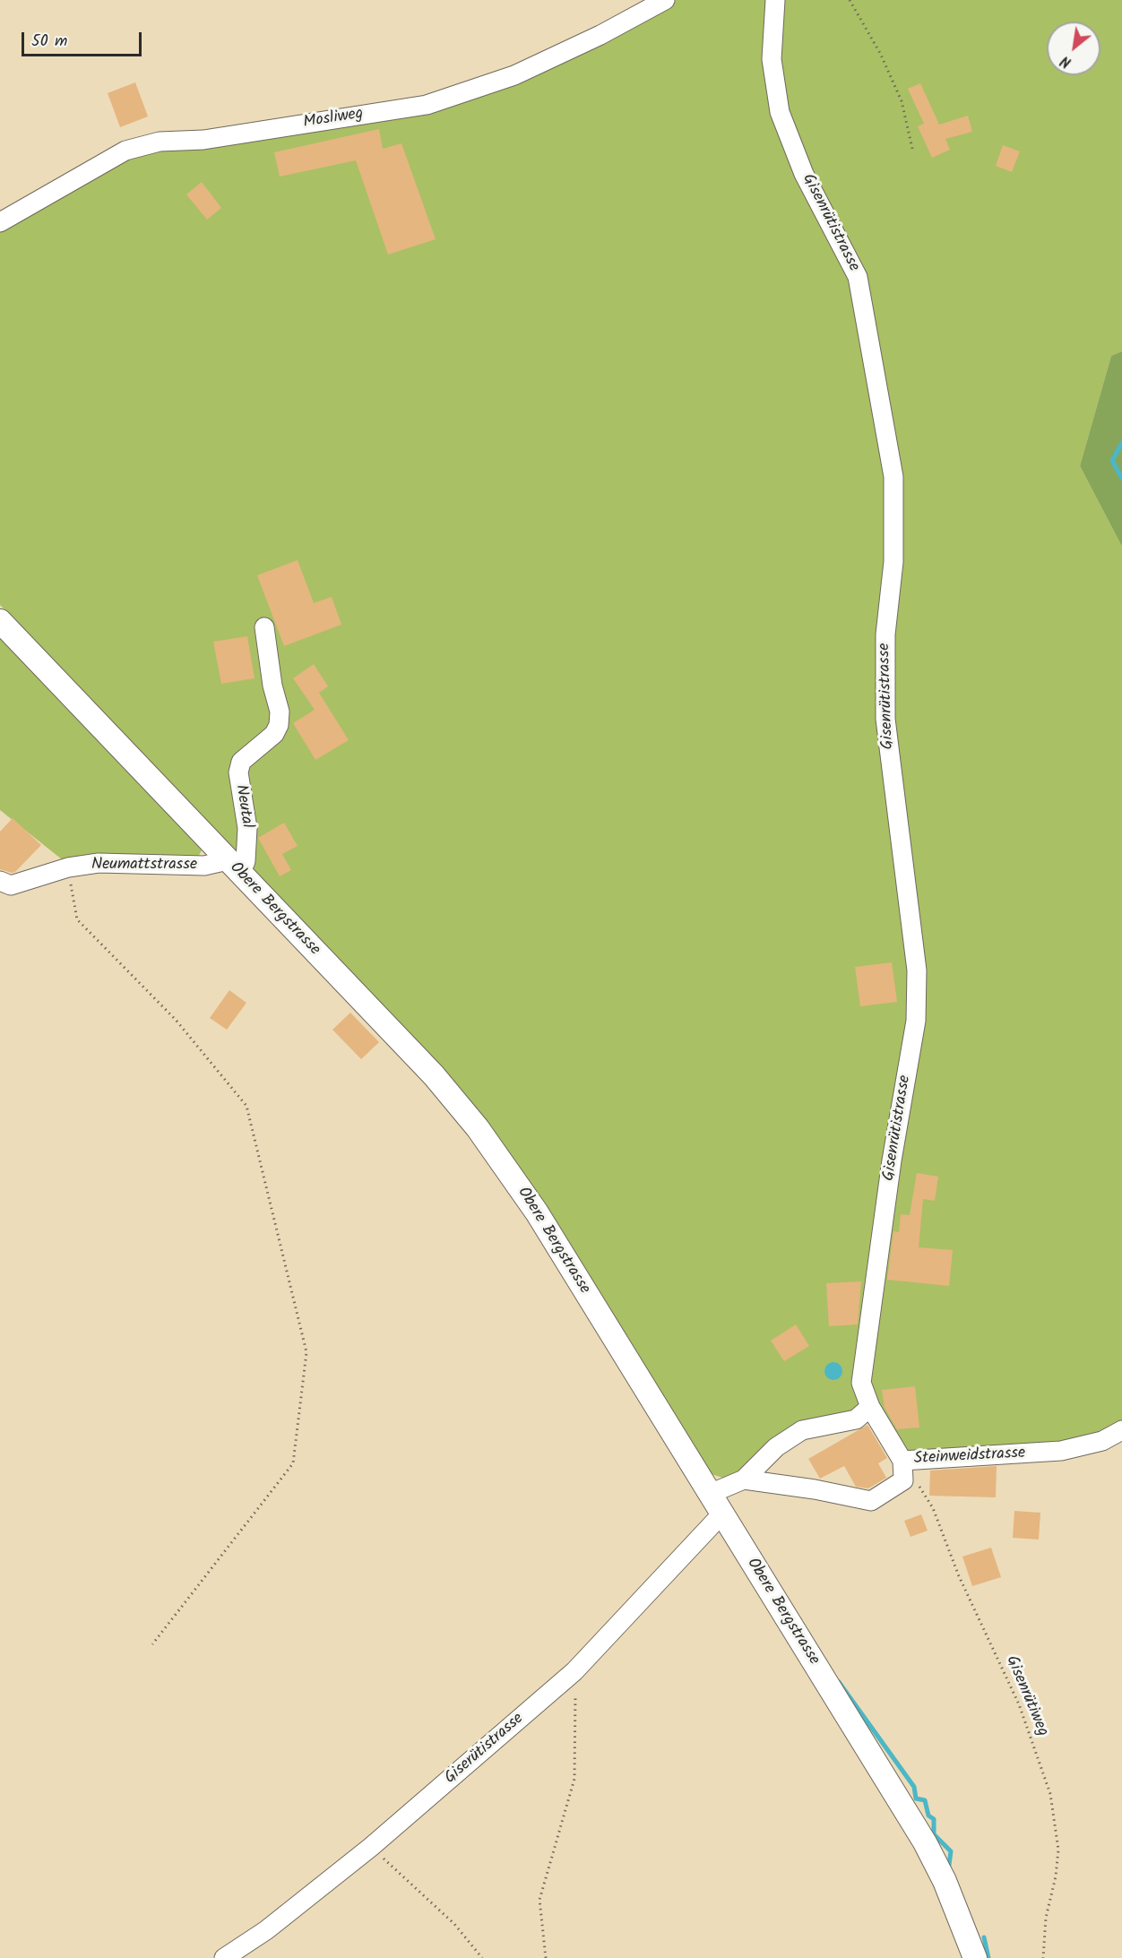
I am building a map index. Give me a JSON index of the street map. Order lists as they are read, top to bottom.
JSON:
{
  "streets": {
    "main road": ["Obere Bergstrasse"],
    "street": [
      "Mosliweg",
      "Gisenrütistrasse",
      "Neutal",
      "Neumattstrasse",
      "Steinweidstrasse",
      "Giserütistrasse"
    ],
    "path": ["Gisenrütiweg"]
  },
  "crossings": [
    ["Gisenrütistrasse", "Steinweidstrasse"],
    ["Neutal", "Neumattstrasse"],
    ["Neutal", "Obere Bergstrasse"],
    ["Neumattstrasse", "Obere Bergstrasse"],
    ["Obere Bergstrasse", "Giserütistrasse"],
    ["Steinweidstrasse", "Gisenrütiweg"]
  ],
  "scale_bar": "50 m",
  "north": "bottom left"
}
